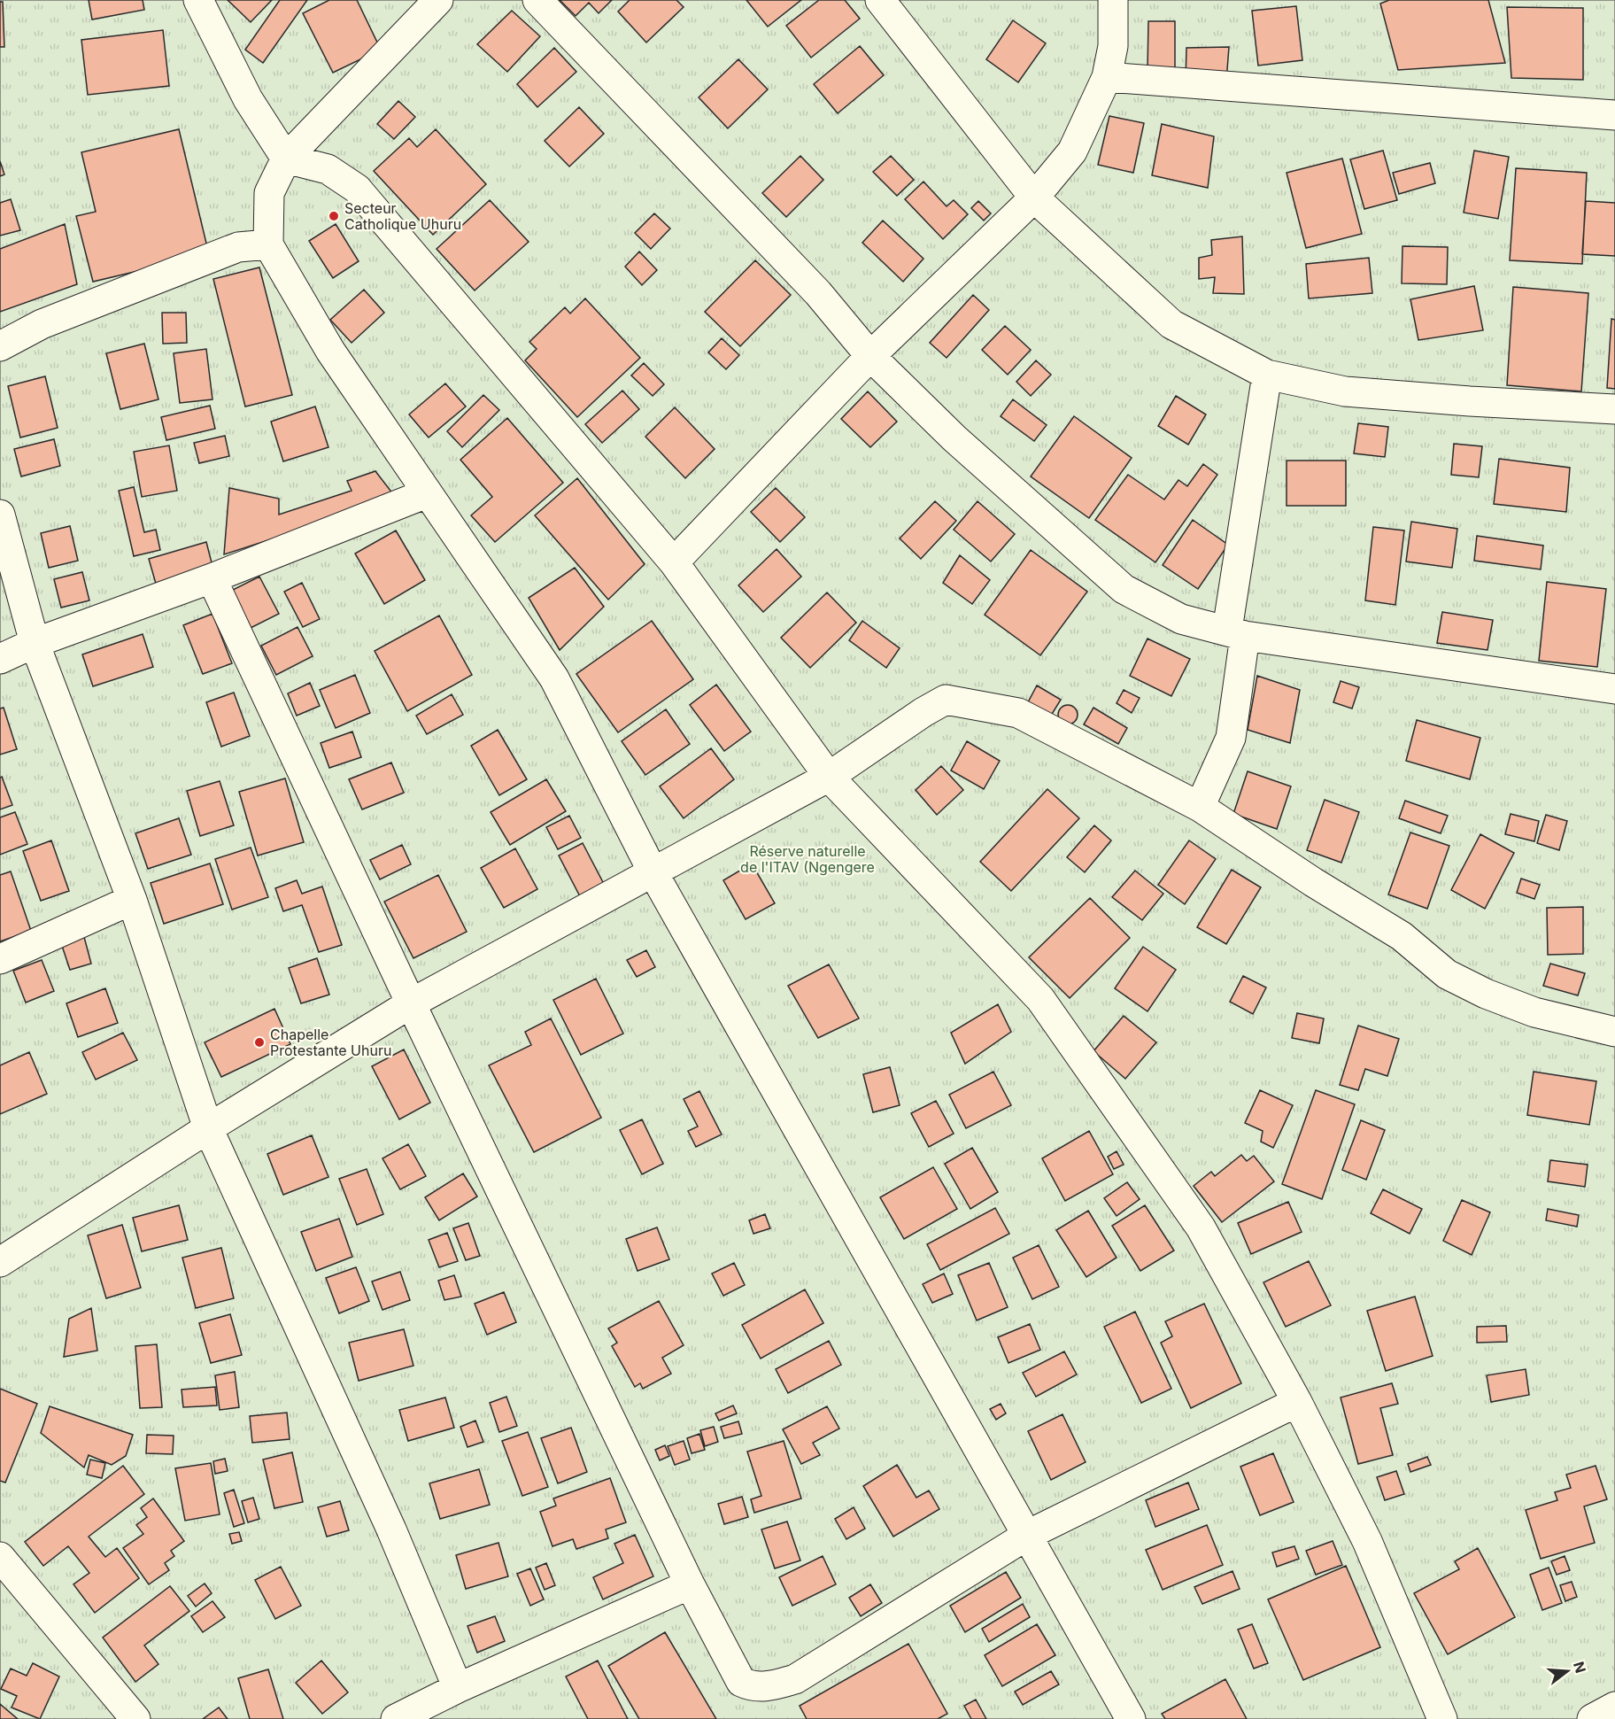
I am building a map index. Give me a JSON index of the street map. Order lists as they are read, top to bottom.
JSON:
{
  "parks": ["Réserve naturelle de l'ITAV (Ngengere"],
  "places": ["Secteur Catholique Uhuru", "Chapelle Protestante Uhuru"],
  "north": "right"
}
